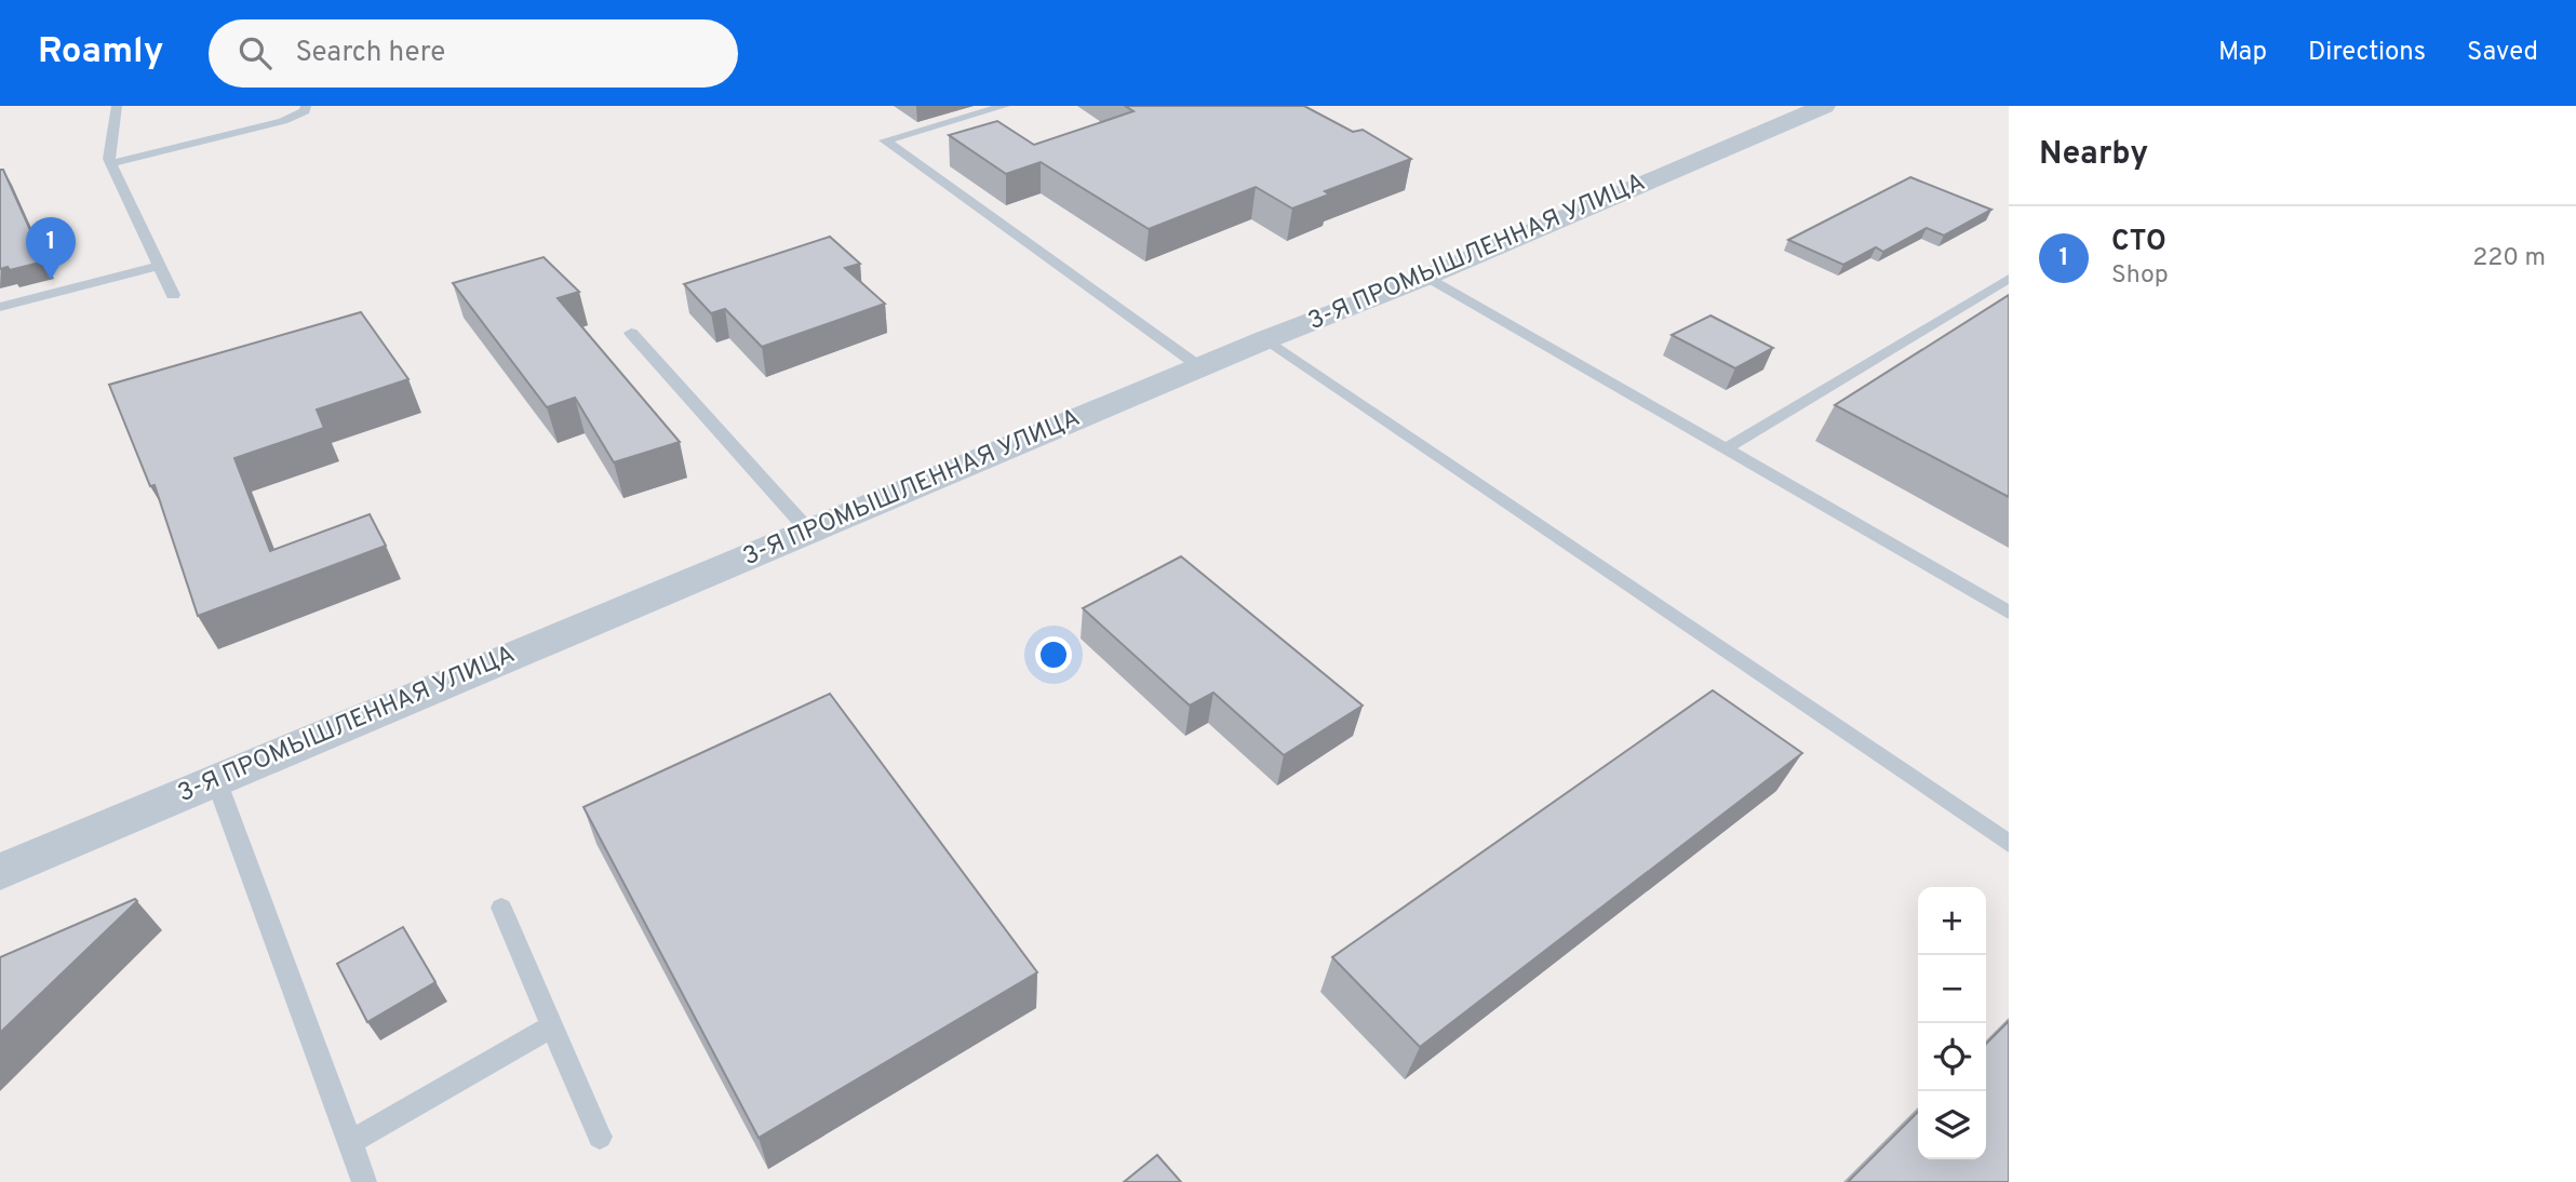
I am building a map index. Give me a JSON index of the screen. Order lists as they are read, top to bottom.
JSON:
{
  "streets": {
    "street": ["3-Я ПРОМЫШЛЕННАЯ УЛИЦА"]
  },
  "page": {
    "header": "Roamly",
    "search": "Search here",
    "nav": ["Map", "Directions", "Saved"],
    "heading": "Nearby",
    "list": [
      {
        "mark": "1",
        "name": "СТО",
        "note": "Shop",
        "value": "220 m"
      }
    ],
    "pins": "1",
    "map_buttons": ["+", "−"]
  }
}
